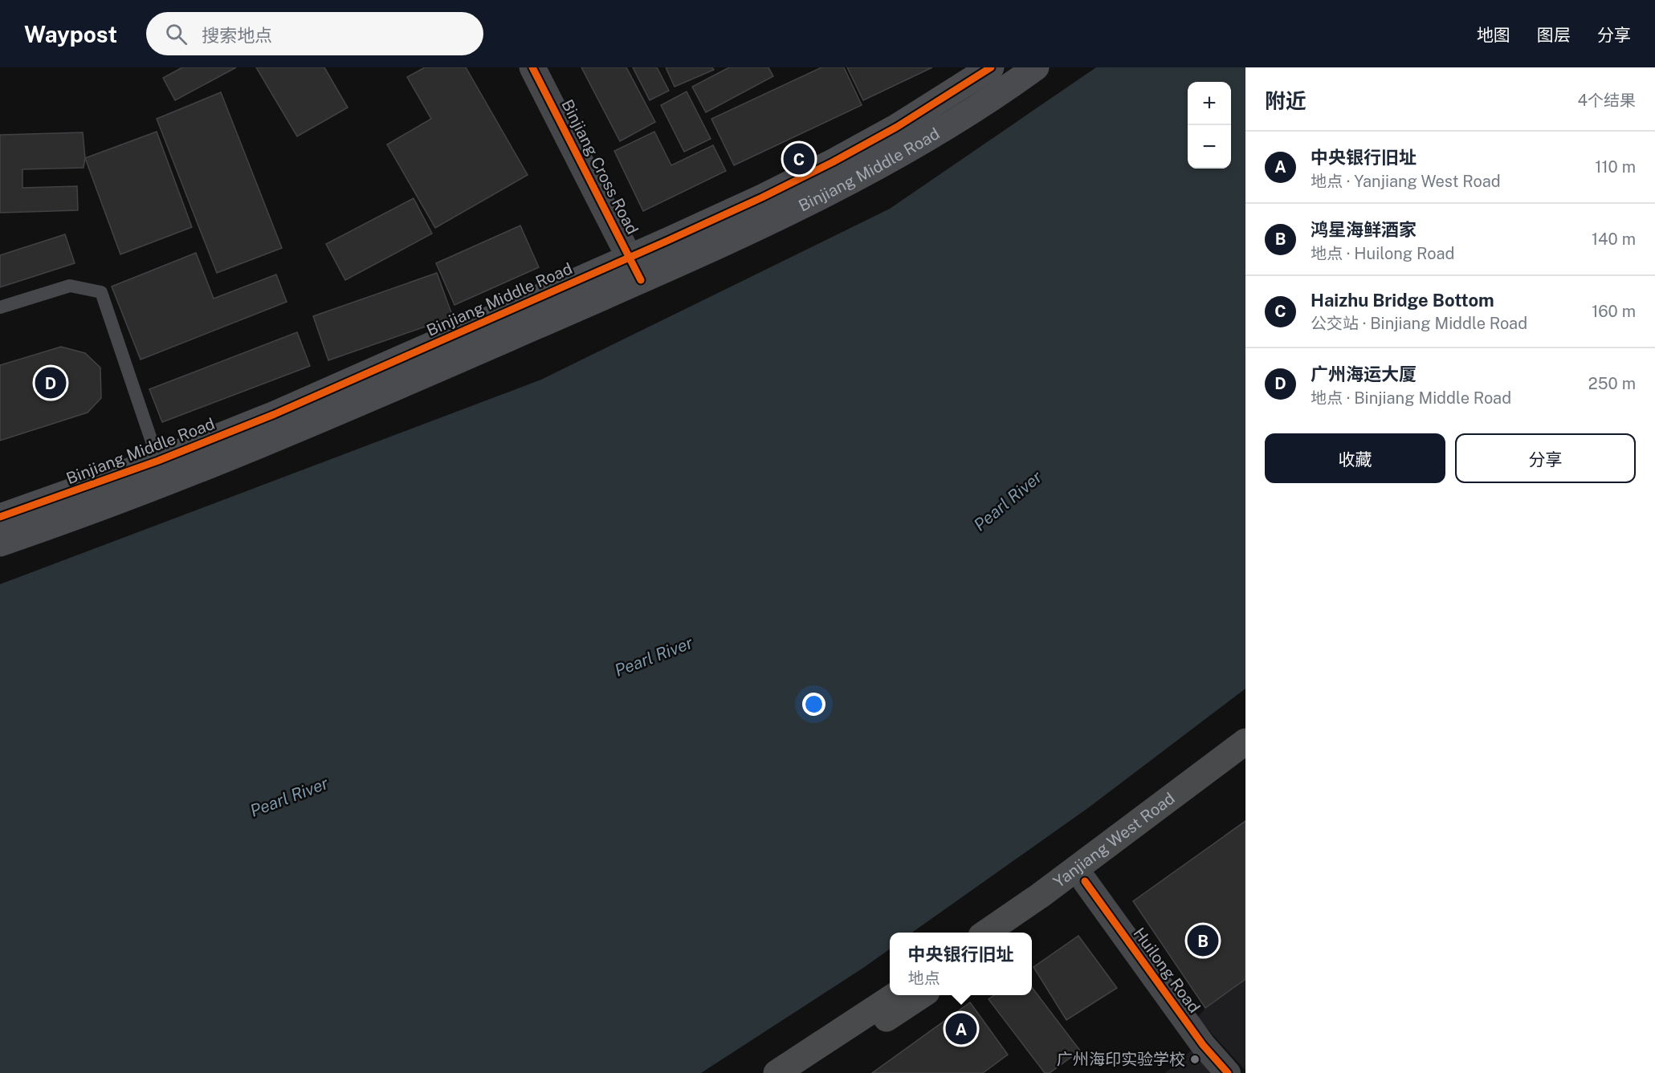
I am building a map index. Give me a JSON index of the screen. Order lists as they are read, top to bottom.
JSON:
{
  "streets": {
    "main road": ["Binjiang Middle Road", "Yanjiang West Road"],
    "street": ["Binjiang Cross Road", "Huilong Road"]
  },
  "crossings": [
    ["Binjiang Cross Road", "Binjiang Middle Road"],
    ["Yanjiang West Road", "Huilong Road"]
  ],
  "water": ["Pearl River"],
  "places": ["广州海印实验学校"],
  "page": {
    "header": "Waypost",
    "search": "搜索地点",
    "nav": ["地图", "图层", "分享"],
    "heading": ["附近", "4个结果"],
    "map_buttons": ["+", "−"],
    "list": [
      {
        "mark": "A",
        "name": "中央银行旧址",
        "note": "地点 · Yanjiang West Road",
        "value": "110 m"
      },
      {
        "mark": "B",
        "name": "鸿星海鲜酒家",
        "note": "地点 · Huilong Road",
        "value": "140 m"
      },
      {
        "mark": "C",
        "name": "Haizhu Bridge Bottom",
        "note": "公交站 · Binjiang Middle Road",
        "value": "160 m"
      },
      {
        "mark": "D",
        "name": "广州海运大厦",
        "note": "地点 · Binjiang Middle Road",
        "value": "250 m"
      }
    ],
    "pins": [
      "C",
      "D",
      "B",
      "A"
    ],
    "buttons": ["收藏", "分享"],
    "popup": ["中央银行旧址", "地点"]
  }
}
